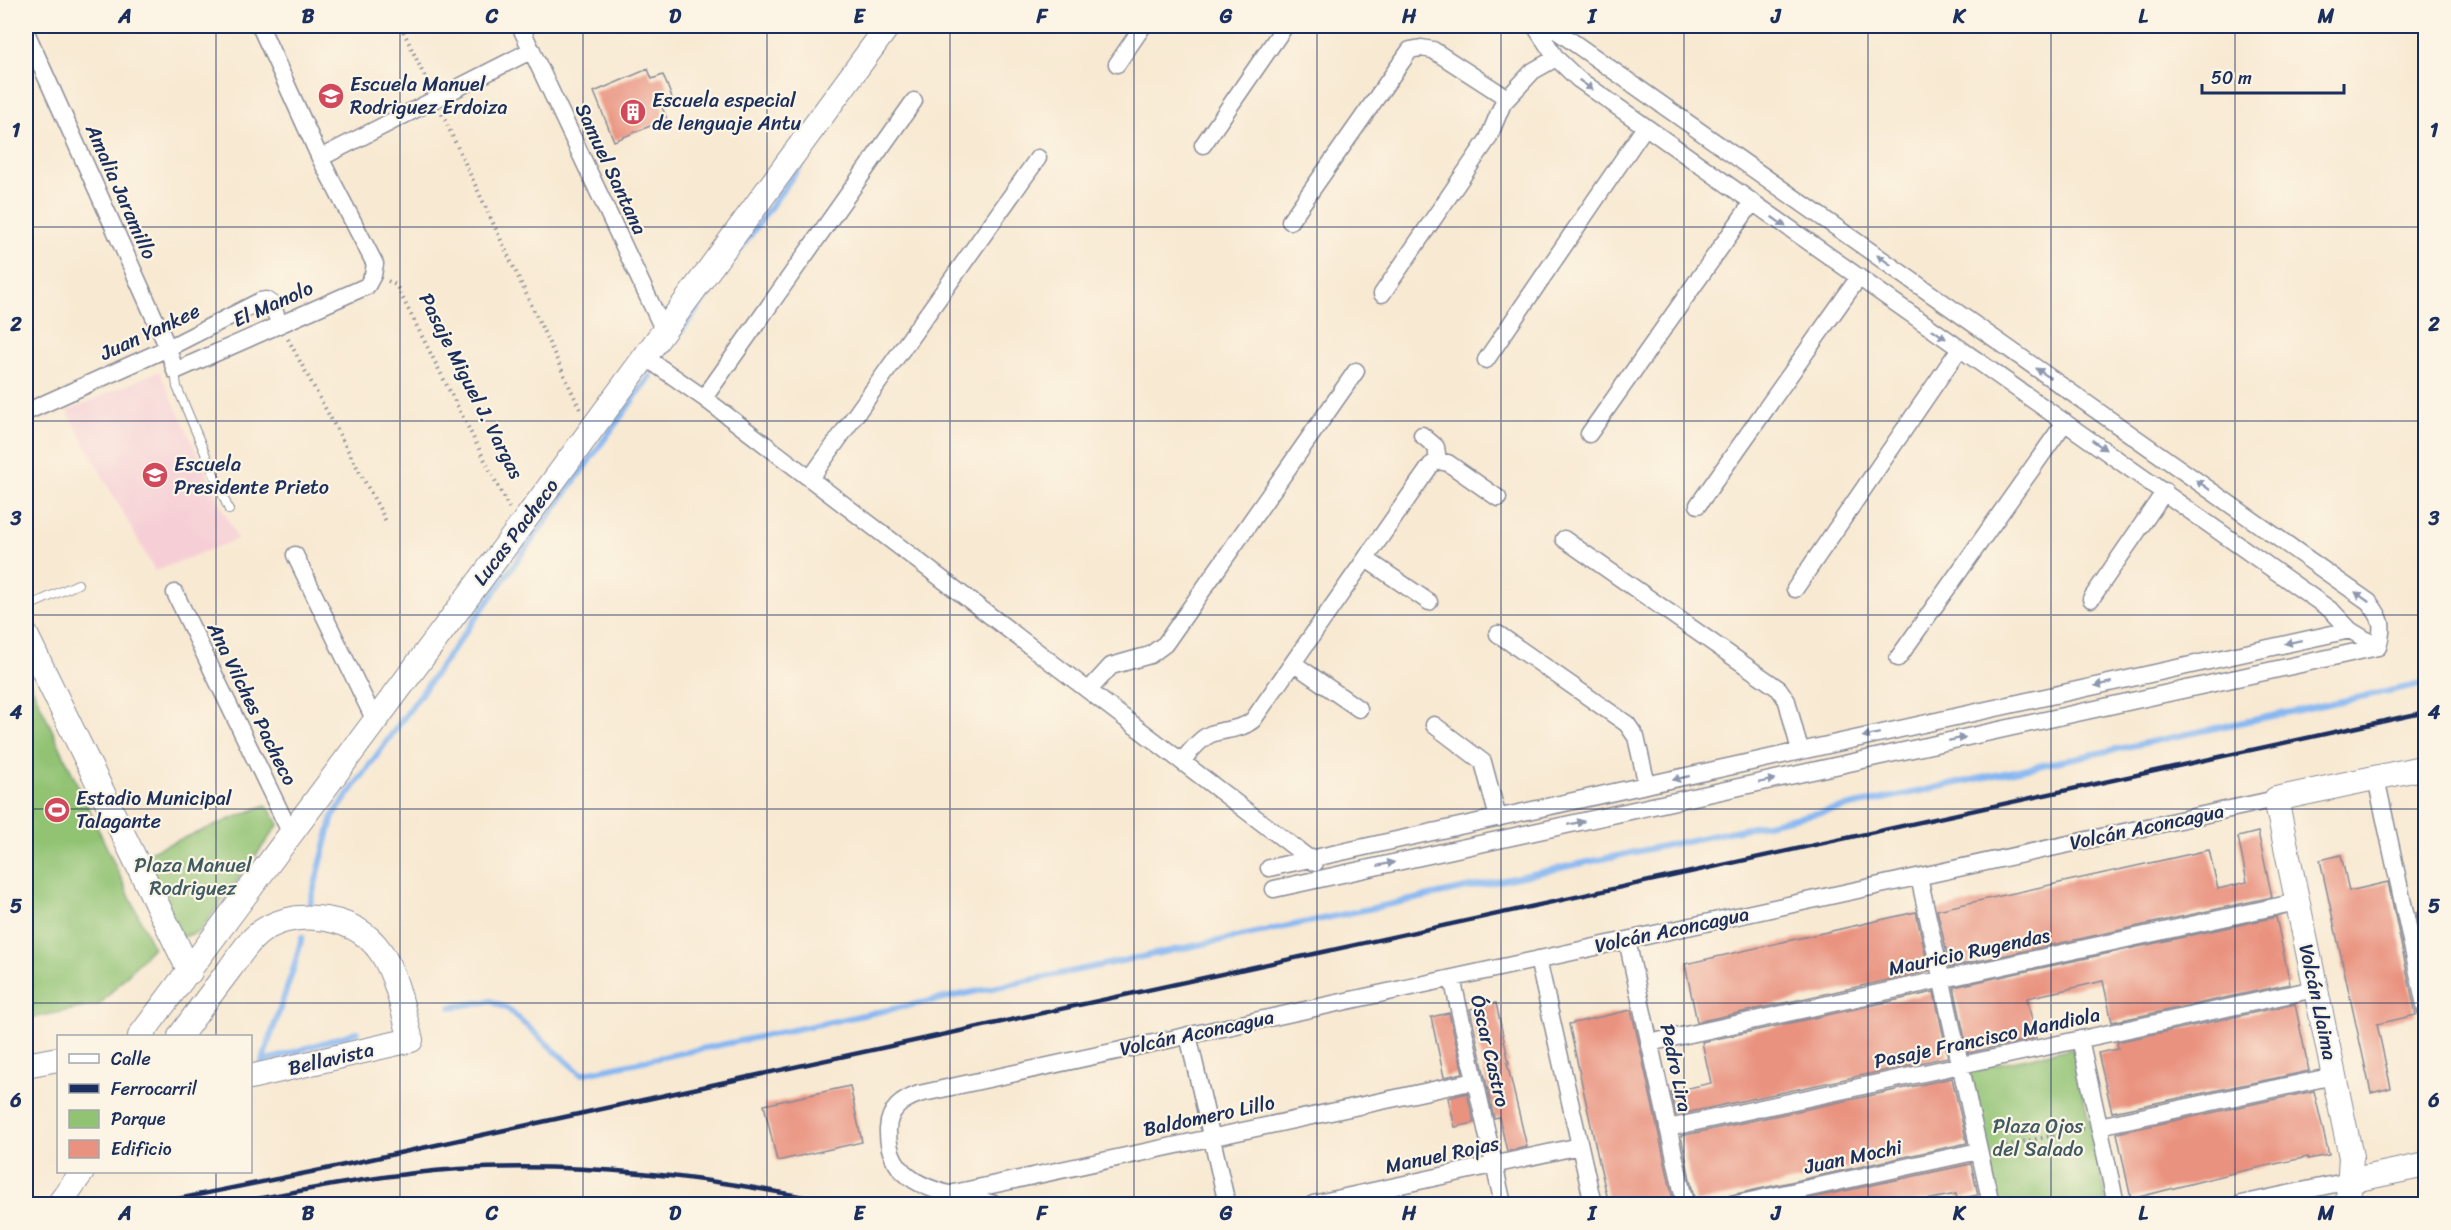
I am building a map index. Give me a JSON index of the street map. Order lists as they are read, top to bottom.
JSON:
{
  "streets": {
    "main road": [
      "Lucas Pacheco",
      "Volcán Aconcagua",
      "Volcán Llaima",
      "Bellavista"
    ],
    "street": [
      "Samuel Santana",
      "Amalia Jaramillo",
      "El Manolo",
      "Juan Yankee",
      "Ana Vilches Pacheco",
      "Mauricio Rugendas",
      "Pasaje Francisco Mandiola",
      "Óscar Castro",
      "Pedro Lira",
      "Baldomero Lillo",
      "Manuel Rojas",
      "Juan Mochi"
    ],
    "path": ["Pasaje Miguel J. Vargas"]
  },
  "crossings": [
    ["Samuel Santana", "Lucas Pacheco"],
    ["Amalia Jaramillo", "El Manolo"],
    ["Amalia Jaramillo", "Juan Yankee"],
    ["El Manolo", "Juan Yankee"],
    ["El Manolo", "Pasaje Miguel J. Vargas"],
    ["Pasaje Miguel J. Vargas", "Lucas Pacheco"],
    ["Lucas Pacheco", "Ana Vilches Pacheco"],
    ["Volcán Aconcagua", "Volcán Llaima"],
    ["Volcán Aconcagua", "Óscar Castro"],
    ["Volcán Aconcagua", "Pedro Lira"],
    ["Volcán Aconcagua", "Baldomero Lillo"],
    ["Mauricio Rugendas", "Volcán Llaima"],
    ["Mauricio Rugendas", "Pedro Lira"],
    ["Volcán Llaima", "Pasaje Francisco Mandiola"],
    ["Pasaje Francisco Mandiola", "Pedro Lira"],
    ["Óscar Castro", "Baldomero Lillo"],
    ["Óscar Castro", "Manuel Rojas"]
  ],
  "parks": ["Plaza Manuel Rodriguez", "Plaza Ojos del Salado"],
  "places": {
    "school or university": ["Escuela Manuel Rodriguez Erdoiza", "Escuela Presidente Prieto"],
    "building": ["Escuela especial de lenguaje Antu"],
    "sports": ["Estadio Municipal Talagante"]
  },
  "legend": [
    "Calle",
    "Ferrocarril",
    "Parque",
    "Edificio"
  ],
  "scale_bar": "50 m",
  "grid": {
    "columns": [
      "A",
      "B",
      "C",
      "D",
      "E",
      "F",
      "G",
      "H",
      "I",
      "J",
      "K",
      "L",
      "M"
    ],
    "rows": [
      "1",
      "2",
      "3",
      "4",
      "5",
      "6"
    ]
  }
}
